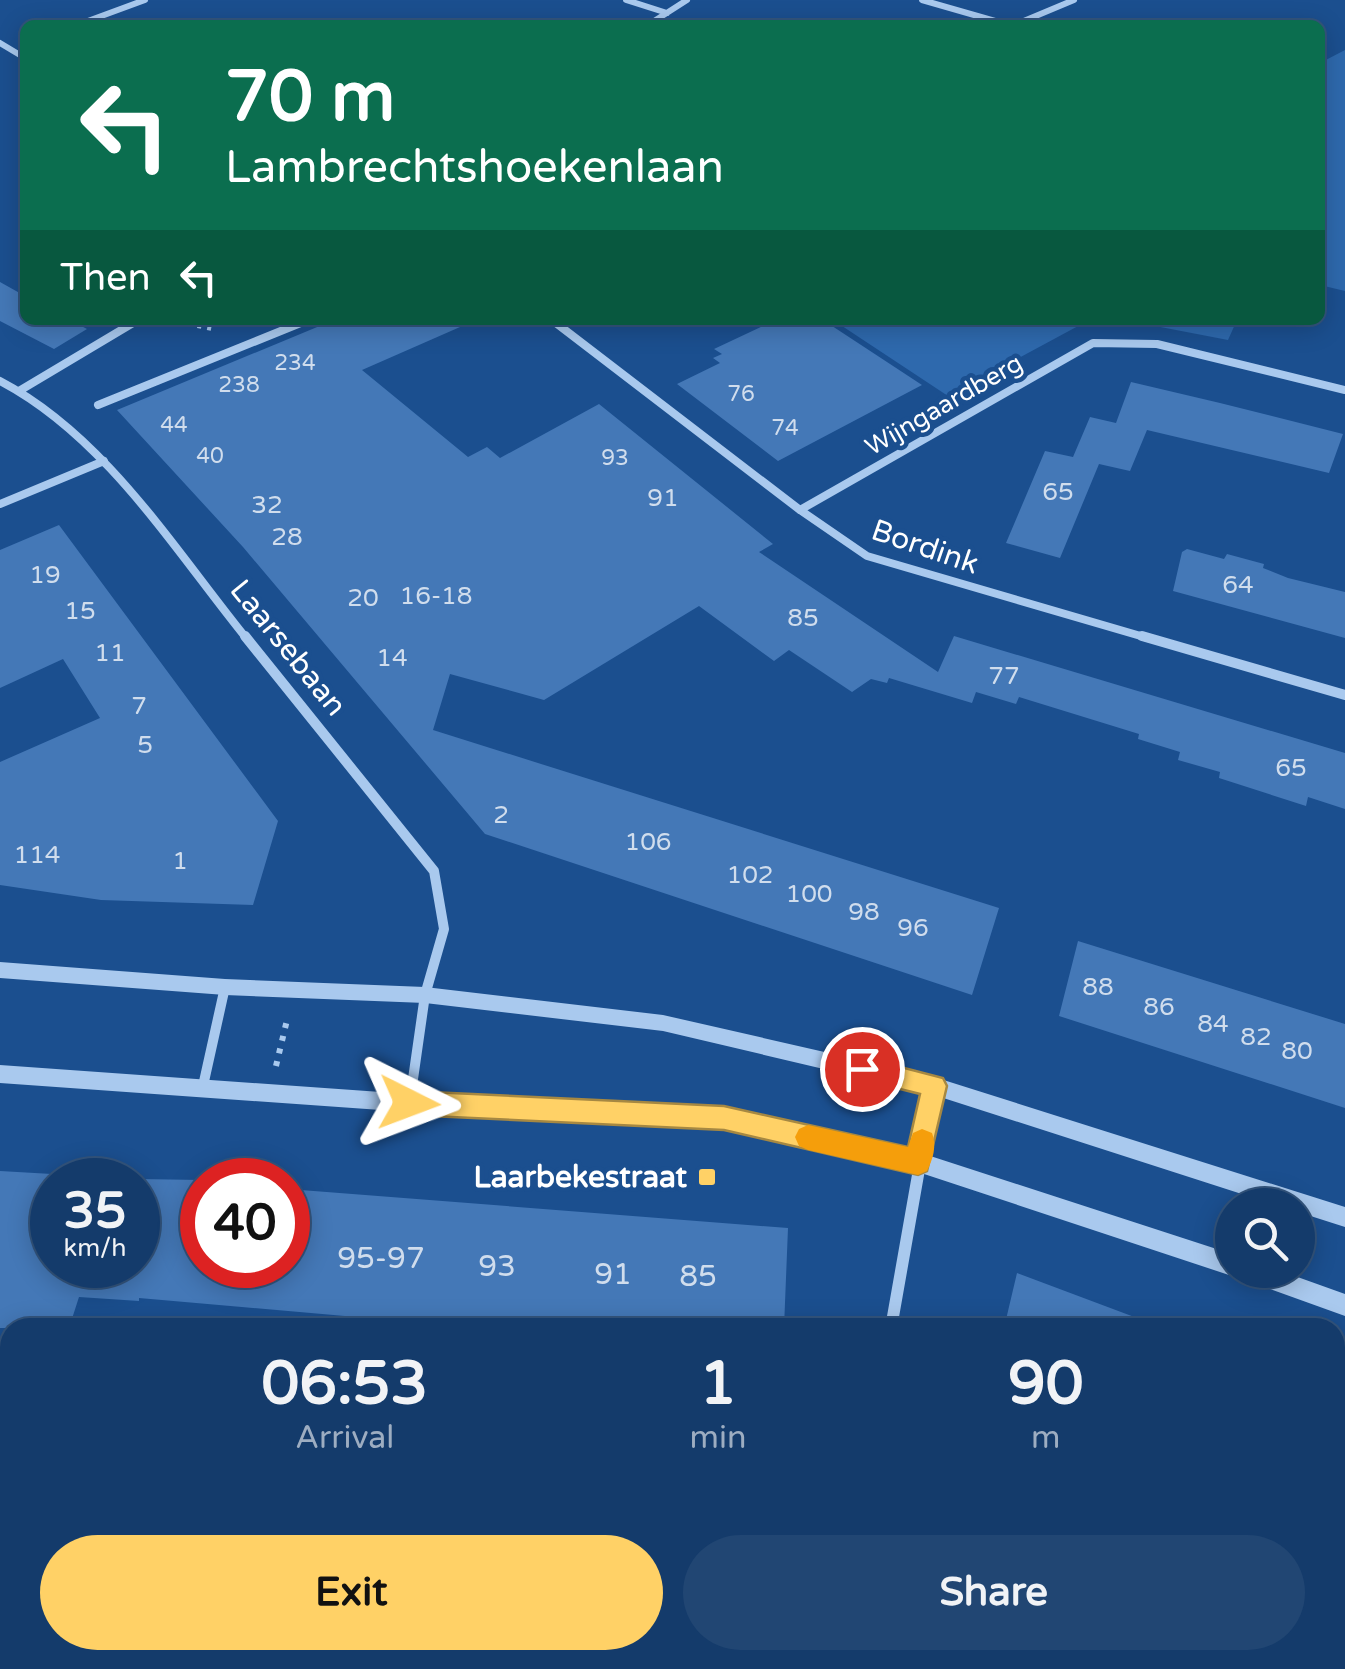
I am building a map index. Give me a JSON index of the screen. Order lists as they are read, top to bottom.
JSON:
{
  "streets": {
    "street": ["Wijngaardberg", "Bordink", "Laarsebaan"]
  },
  "crossings": [
    ["Wijngaardberg", "Bordink"]
  ],
  "places": {
    "transit": ["Laarbekestraat"]
  },
  "house_numbers": [
    "234",
    "238",
    "76",
    "44",
    "74",
    "40",
    "93",
    "65",
    "91",
    "32",
    "28",
    "19",
    "64",
    "16-18",
    "20",
    "15",
    "85",
    "11",
    "14",
    "77",
    "7",
    "5",
    "65",
    "2",
    "106",
    "114",
    "1",
    "102",
    "100",
    "98",
    "96",
    "88",
    "86",
    "84",
    "82",
    "80",
    "95-97",
    "93",
    "91",
    "85"
  ],
  "page": {
    "turn": ["70 m", "Lambrechtshoekenlaan"],
    "then": "Then",
    "speed": "35 km/h",
    "limit": "40",
    "eta": [
      "06:53",
      "Arrival",
      "1",
      "min",
      "90",
      "m"
    ],
    "buttons": ["Exit", "Share"]
  }
}
